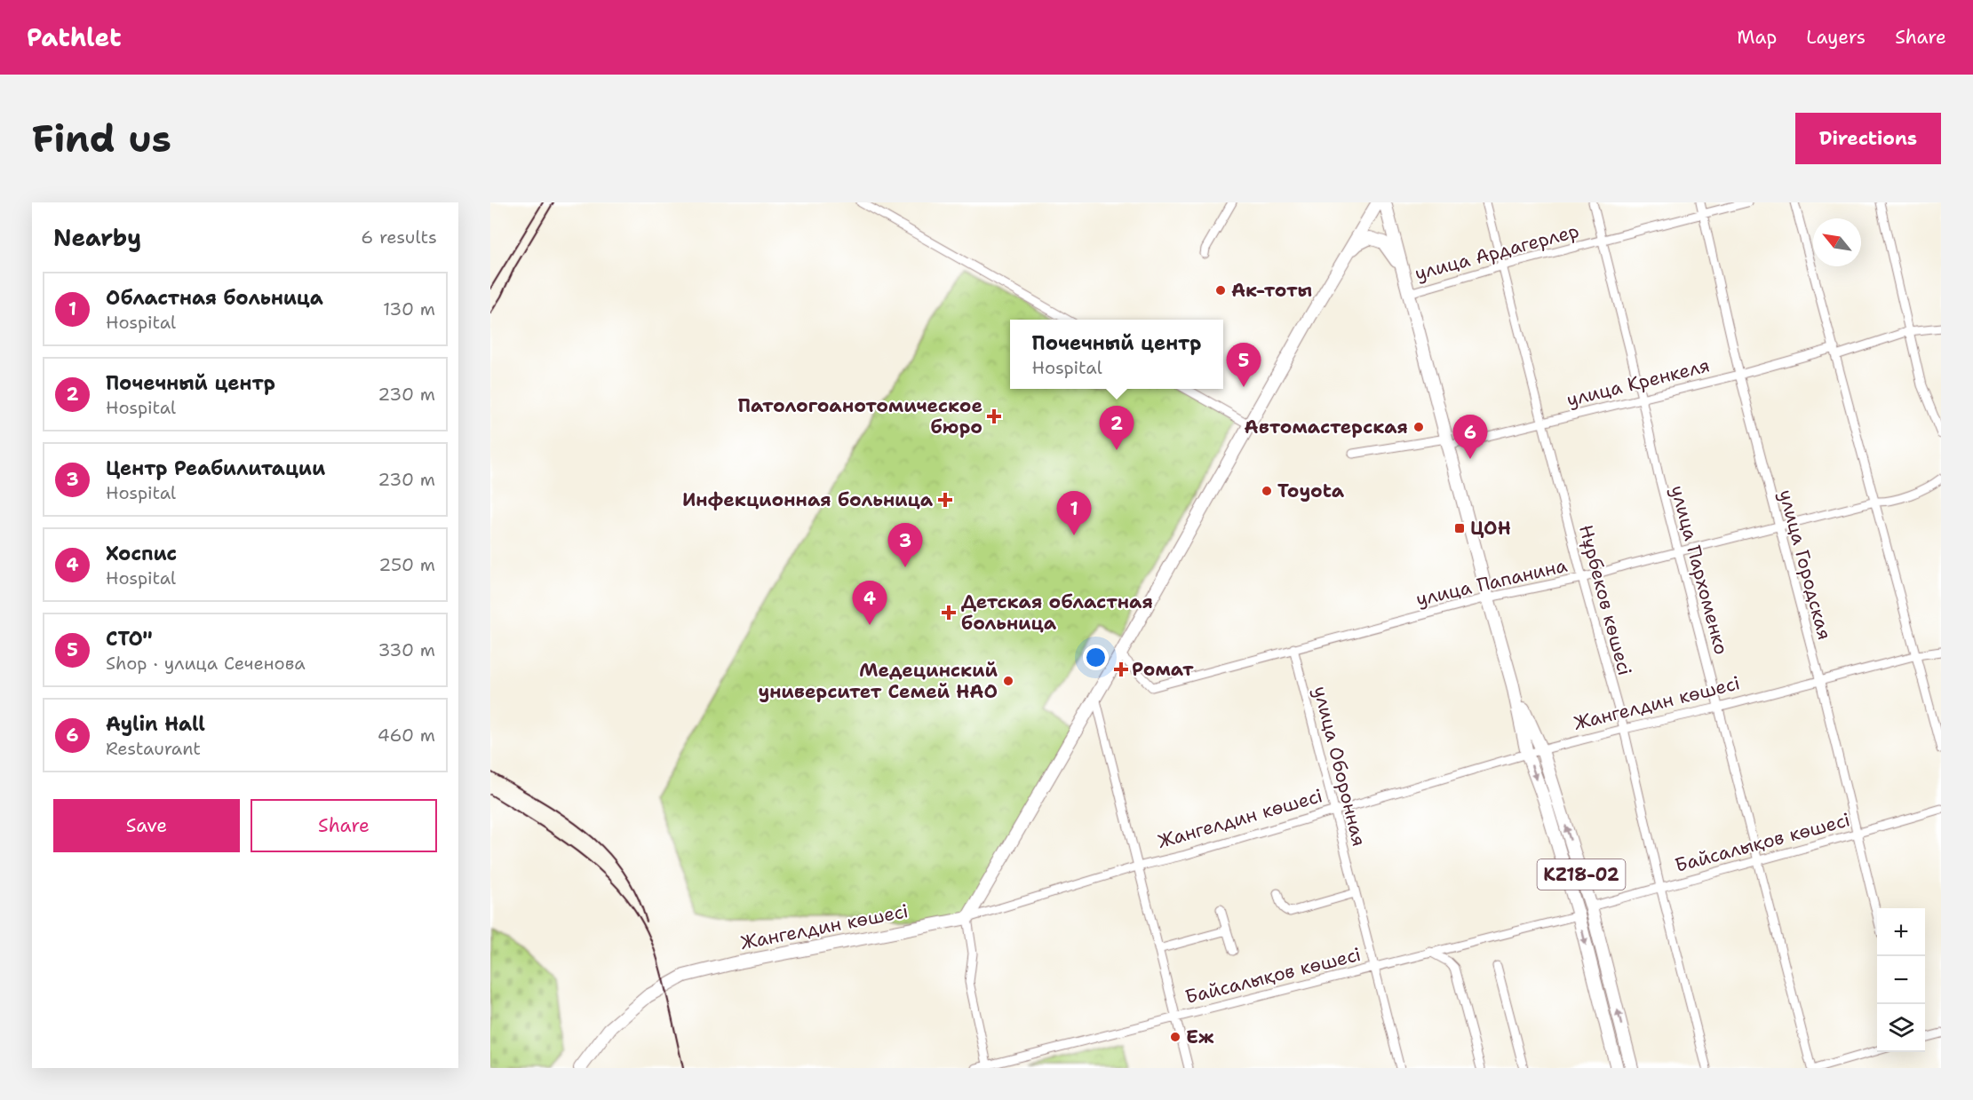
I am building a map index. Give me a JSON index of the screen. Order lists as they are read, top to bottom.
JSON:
{
  "streets": {
    "highway": ["Жангелдин көшесі", "KZ18-02"],
    "street": [
      "улица Ардагерлер",
      "улица Кренкеля",
      "улица Городская",
      "улица Пархоменко",
      "улица Папанина",
      "Нұрбеков көшесі",
      "улица Оборонная",
      "Байсалықов көшесі"
    ]
  },
  "crossings": [
    ["улица Ардагерлер", "улица Городская"],
    ["улица Ардагерлер", "улица Пархоменко"],
    ["улица Ардагерлер", "Нұрбеков көшесі"],
    ["улица Ардагерлер", "KZ18-02"],
    ["улица Кренкеля", "улица Городская"],
    ["улица Кренкеля", "улица Пархоменко"],
    ["улица Кренкеля", "Нұрбеков көшесі"],
    ["улица Кренкеля", "KZ18-02"],
    ["улица Городская", "улица Папанина"],
    ["улица Городская", "Жангелдин көшесі"],
    ["улица Городская", "Байсалықов көшесі"],
    ["улица Пархоменко", "улица Папанина"],
    ["улица Пархоменко", "Жангелдин көшесі"],
    ["улица Пархоменко", "Байсалықов көшесі"],
    ["улица Папанина", "Нұрбеков көшесі"],
    ["улица Папанина", "улица Оборонная"],
    ["улица Папанина", "KZ18-02"],
    ["Нұрбеков көшесі", "Жангелдин көшесі"],
    ["Нұрбеков көшесі", "Байсалықов көшесі"],
    ["Жангелдин көшесі", "улица Оборонная"],
    ["Жангелдин көшесі", "KZ18-02"],
    ["улица Оборонная", "Байсалықов көшесі"],
    ["Байсалықов көшесі", "KZ18-02"]
  ],
  "places": {
    "other": [
      "Ак-тоты",
      "Автомастерская",
      "Toyota",
      "Медецинский университет Семей НАО",
      "Еж"
    ],
    "health": [
      "Патологоанотомическое бюро",
      "Инфекционная больница",
      "Детская областная больница",
      "Ромат"
    ],
    "transit": ["ЦОН"]
  },
  "north": "top left",
  "page": {
    "header": "Pathlet",
    "nav": ["Map", "Layers", "Share"],
    "buttons": [
      "Directions",
      ["Save", "Share"]
    ],
    "title": "Find us",
    "heading": ["Nearby", "6 results"],
    "list": [
      {
        "mark": "1",
        "name": "Областная больница",
        "note": "Hospital",
        "value": "130 m"
      },
      {
        "mark": "2",
        "name": "Почечный центр",
        "note": "Hospital",
        "value": "230 m"
      },
      {
        "mark": "3",
        "name": "Центр Реабилитации",
        "note": "Hospital",
        "value": "230 m"
      },
      {
        "mark": "4",
        "name": "Хоспис",
        "note": "Hospital",
        "value": "250 m"
      },
      {
        "mark": "5",
        "name": "СТО\"",
        "note": "Shop · улица Сеченова",
        "value": "330 m"
      },
      {
        "mark": "6",
        "name": "Aylin Hall",
        "note": "Restaurant",
        "value": "460 m"
      }
    ],
    "popup": ["Почечный центр", "Hospital"],
    "pins": [
      "5",
      "2",
      "6",
      "1",
      "3",
      "4"
    ],
    "map_buttons": ["+", "−"]
  }
}
